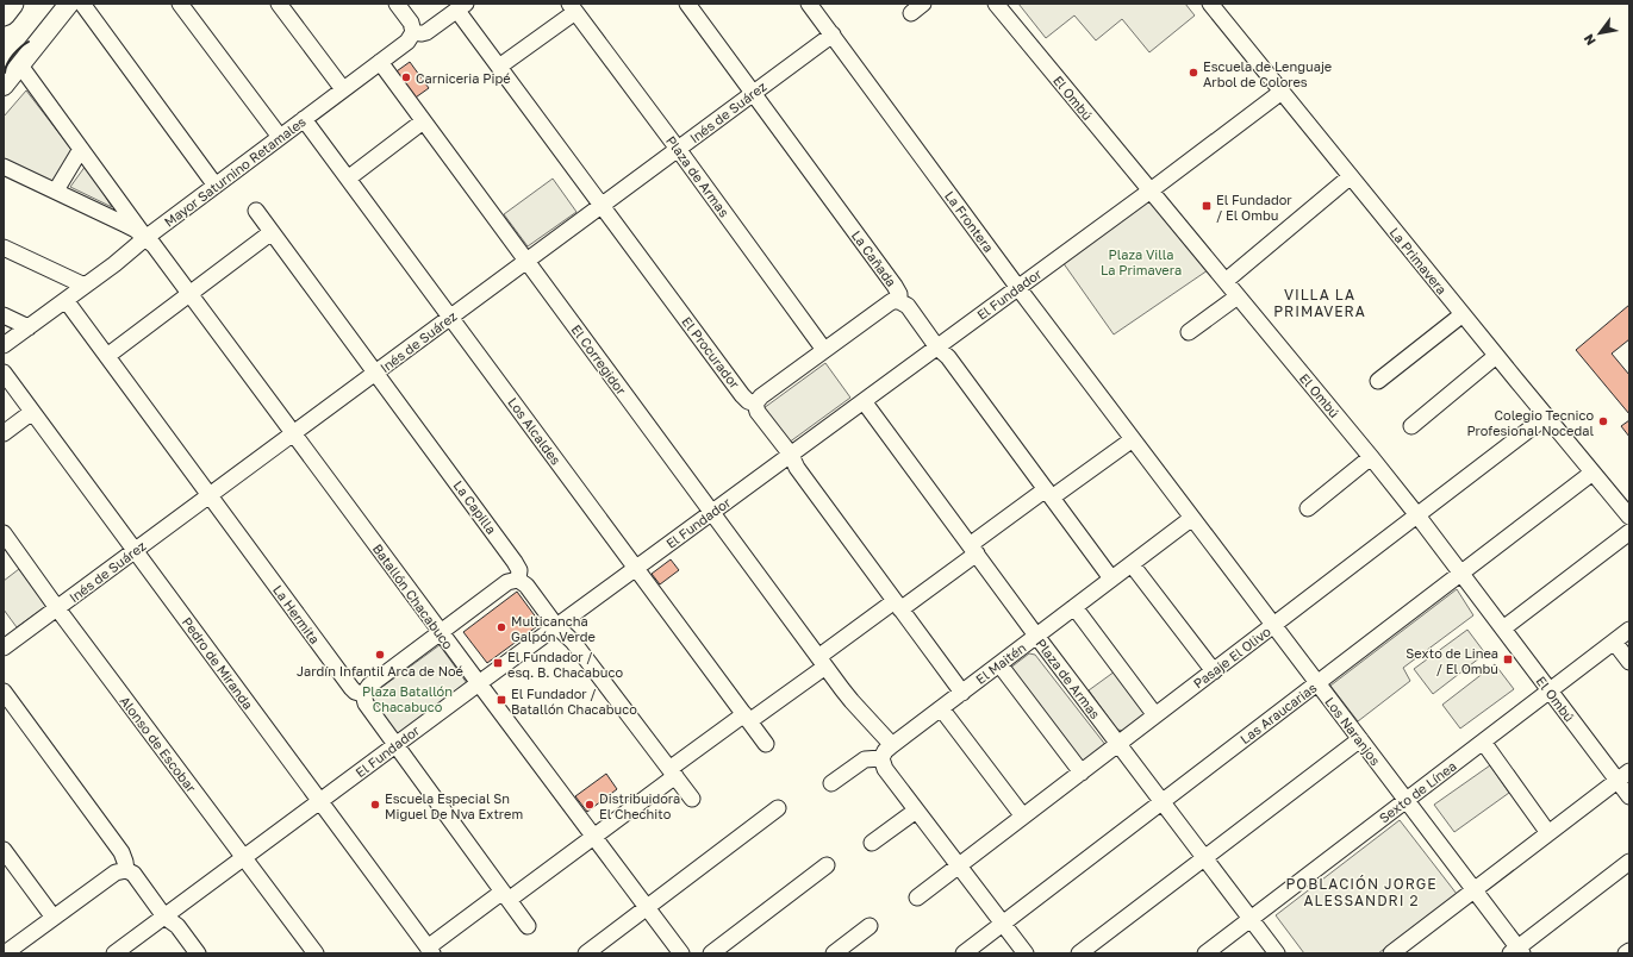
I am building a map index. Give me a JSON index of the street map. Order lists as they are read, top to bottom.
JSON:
{
  "streets": {
    "street": [
      "El Ombú",
      "Inés de Suárez",
      "Mayor Saturnino Retamales",
      "Plaza de Armas",
      "La Frontera",
      "La Cañada",
      "La Primavera",
      "El Fundador",
      "El Procurador",
      "El Corregidor",
      "Los Alcaldes",
      "La Capilla",
      "Batallón Chacabuco",
      "La Hermita",
      "Pasaje El Olivo",
      "Pedro de Miranda",
      "El Maitén",
      "Las Araucarias",
      "Los Naranjos",
      "Alonso de Escobar",
      "Sexto de Línea"
    ]
  },
  "crossings": [
    ["El Ombú", "El Fundador"],
    ["El Ombú", "Pasaje El Olivo"],
    ["El Ombú", "Las Araucarias"],
    ["El Ombú", "Sexto de Línea"],
    ["Inés de Suárez", "Plaza de Armas"],
    ["Inés de Suárez", "La Frontera"],
    ["Inés de Suárez", "La Cañada"],
    ["Inés de Suárez", "El Procurador"],
    ["Inés de Suárez", "El Corregidor"],
    ["Inés de Suárez", "Los Alcaldes"],
    ["Inés de Suárez", "La Capilla"],
    ["Inés de Suárez", "Batallón Chacabuco"],
    ["Inés de Suárez", "La Hermita"],
    ["Inés de Suárez", "Pedro de Miranda"],
    ["Inés de Suárez", "Alonso de Escobar"],
    ["Mayor Saturnino Retamales", "El Procurador"],
    ["Mayor Saturnino Retamales", "El Corregidor"],
    ["Mayor Saturnino Retamales", "Los Alcaldes"],
    ["Mayor Saturnino Retamales", "Batallón Chacabuco"],
    ["Mayor Saturnino Retamales", "La Hermita"],
    ["Plaza de Armas", "El Fundador"],
    ["Plaza de Armas", "Pasaje El Olivo"],
    ["Plaza de Armas", "El Maitén"],
    ["Plaza de Armas", "Las Araucarias"],
    ["Plaza de Armas", "Sexto de Línea"],
    ["La Frontera", "El Fundador"],
    ["La Frontera", "Los Naranjos"],
    ["La Cañada", "El Fundador"],
    ["La Cañada", "El Maitén"],
    ["La Primavera", "El Fundador"],
    ["La Primavera", "Pasaje El Olivo"],
    ["La Primavera", "Las Araucarias"],
    ["El Fundador", "El Procurador"],
    ["El Fundador", "El Corregidor"],
    ["El Fundador", "Los Alcaldes"],
    ["El Fundador", "La Capilla"],
    ["El Fundador", "Batallón Chacabuco"],
    ["El Fundador", "La Hermita"],
    ["El Fundador", "Pedro de Miranda"],
    ["El Fundador", "Alonso de Escobar"],
    ["El Procurador", "El Maitén"],
    ["El Corregidor", "El Maitén"],
    ["Pasaje El Olivo", "Los Naranjos"],
    ["El Maitén", "Los Naranjos"],
    ["Las Araucarias", "Los Naranjos"],
    ["Los Naranjos", "Sexto de Línea"]
  ],
  "districts": ["VILLA LA PRIMAVERA", "POBLACIÓN JORGE ALESSANDRI 2"],
  "parks": ["Plaza Villa La Primavera", "Plaza Batallón Chacabuco"],
  "places": {
    "other": [
      "Escuela de Lenguaje Arbol de Colores",
      "Carniceria Pipé",
      "Colegio Tecnico Profesional Nocedal",
      "Multicancha Galpón Verde",
      "Jardín Infantil Arca de Noé",
      "Escuela Especial Sn Miguel De Nva Extrem",
      "Distribuidora El Chechito"
    ],
    "transit": [
      "El Fundador / El Ombu",
      "Sexto de Linea / El Ombu",
      "El Fundador / esq. B. Chacabuco",
      "El Fundador / Batallón Chacabuco"
    ]
  },
  "north": "bottom left"
}
